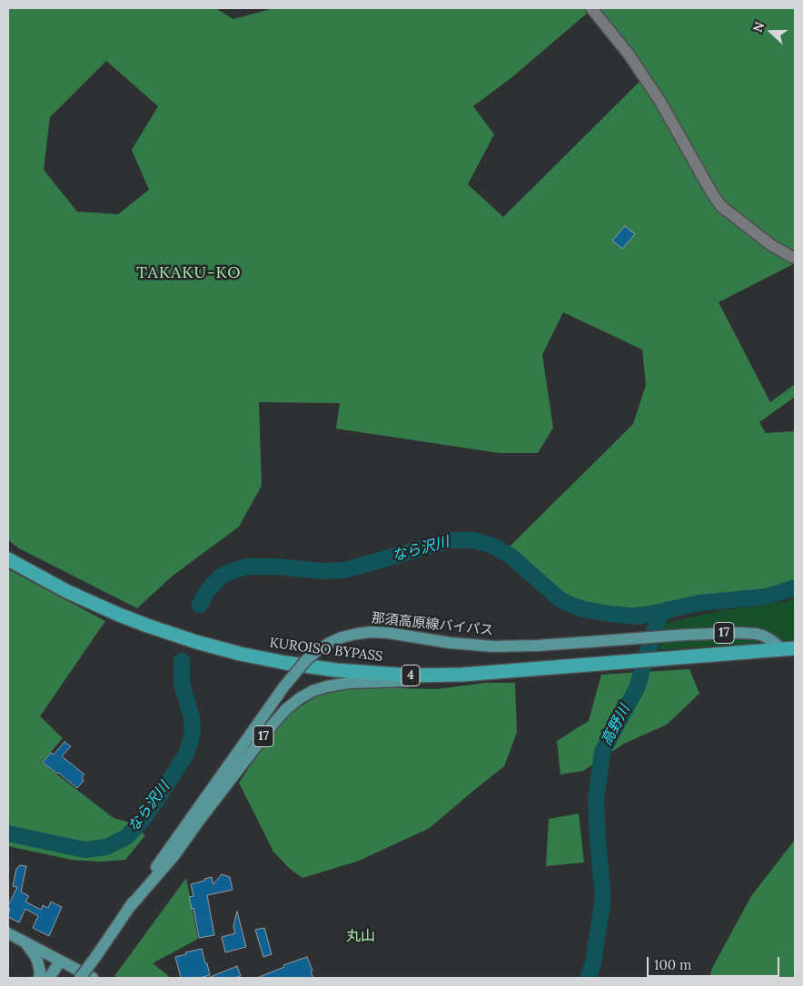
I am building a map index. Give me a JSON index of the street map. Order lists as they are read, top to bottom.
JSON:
{
  "streets": {
    "highway": ["KUROISO BYPASS", "4"],
    "main road": ["那須高原線バイパス", "17"]
  },
  "crossings": [
    ["那須高原線バイパス", "KUROISO BYPASS"]
  ],
  "districts": ["TAKAKU-KO", "丸山"],
  "water": ["なら沢川", "高野川"],
  "scale_bar": "100 m",
  "north": "left"
}
